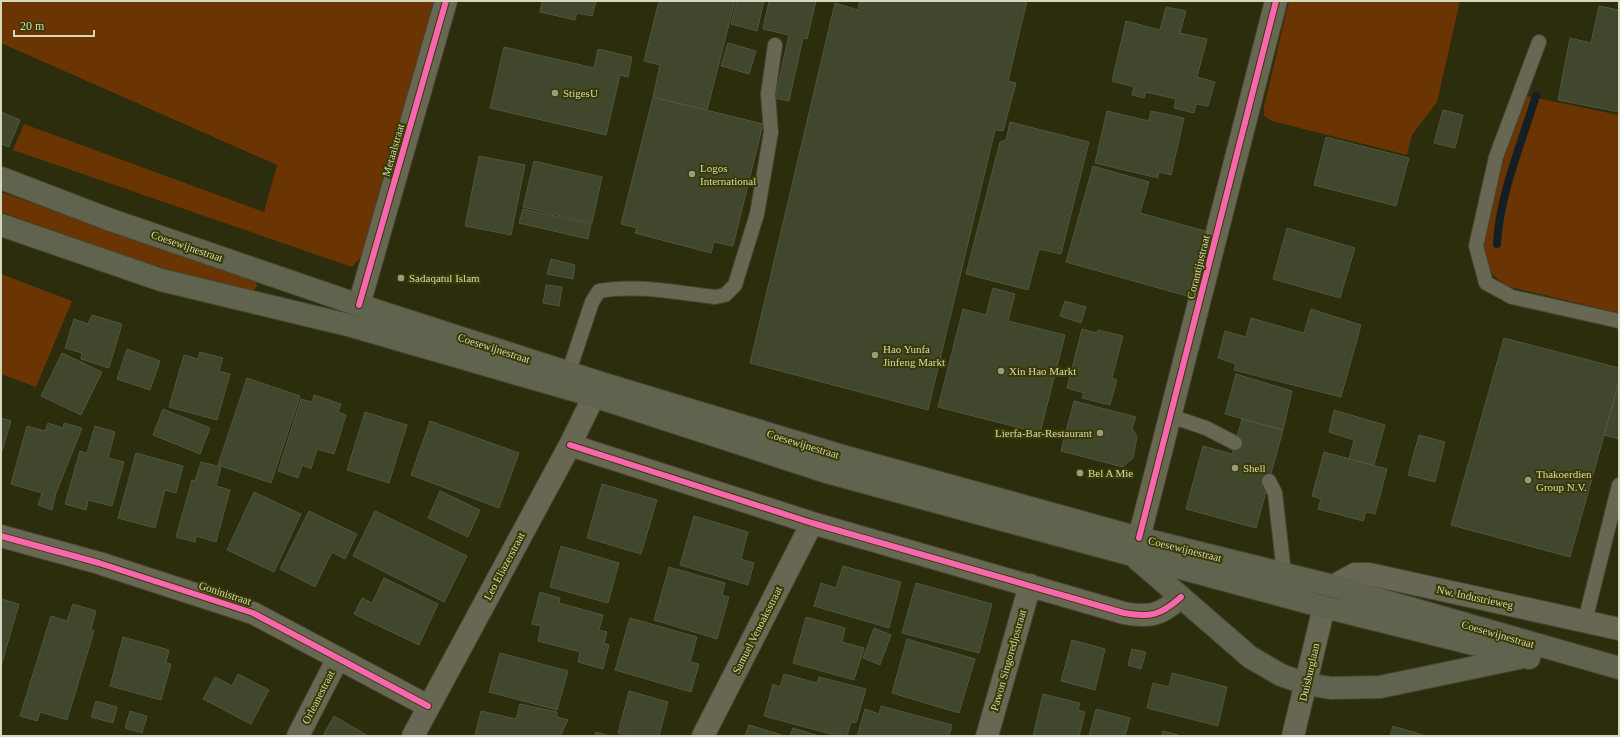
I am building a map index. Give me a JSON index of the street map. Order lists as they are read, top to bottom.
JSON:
{
  "streets": {
    "main road": ["Coesewijnestraat"],
    "street": [
      "Metaalstraat",
      "Corantijnstraat",
      "Leo Eliazerstraat",
      "Goninistraat",
      "Nw. Industrieweg",
      "Samuel Venoaksstraat",
      "Pawon Singoredjostraat",
      "Duisburglaan",
      "Orleanestraat"
    ]
  },
  "crossings": [
    ["Metaalstraat", "Coesewijnestraat"],
    ["Coesewijnestraat", "Corantijnstraat"],
    ["Coesewijnestraat", "Leo Eliazerstraat"],
    ["Coesewijnestraat", "Nw. Industrieweg"],
    ["Coesewijnestraat", "Duisburglaan"],
    ["Leo Eliazerstraat", "Goninistraat"],
    ["Goninistraat", "Orleanestraat"]
  ],
  "places": [
    "StigesU",
    "Logos International",
    "Sadaqatul Islam",
    "Hao Yunfa Jinfeng Markt",
    "Xin Hao Markt",
    "Lierfa-Bar-Restaurant",
    "Shell",
    "Bel A Mie",
    "Thakoerdien Group N.V."
  ],
  "scale_bar": "20 m"
}
